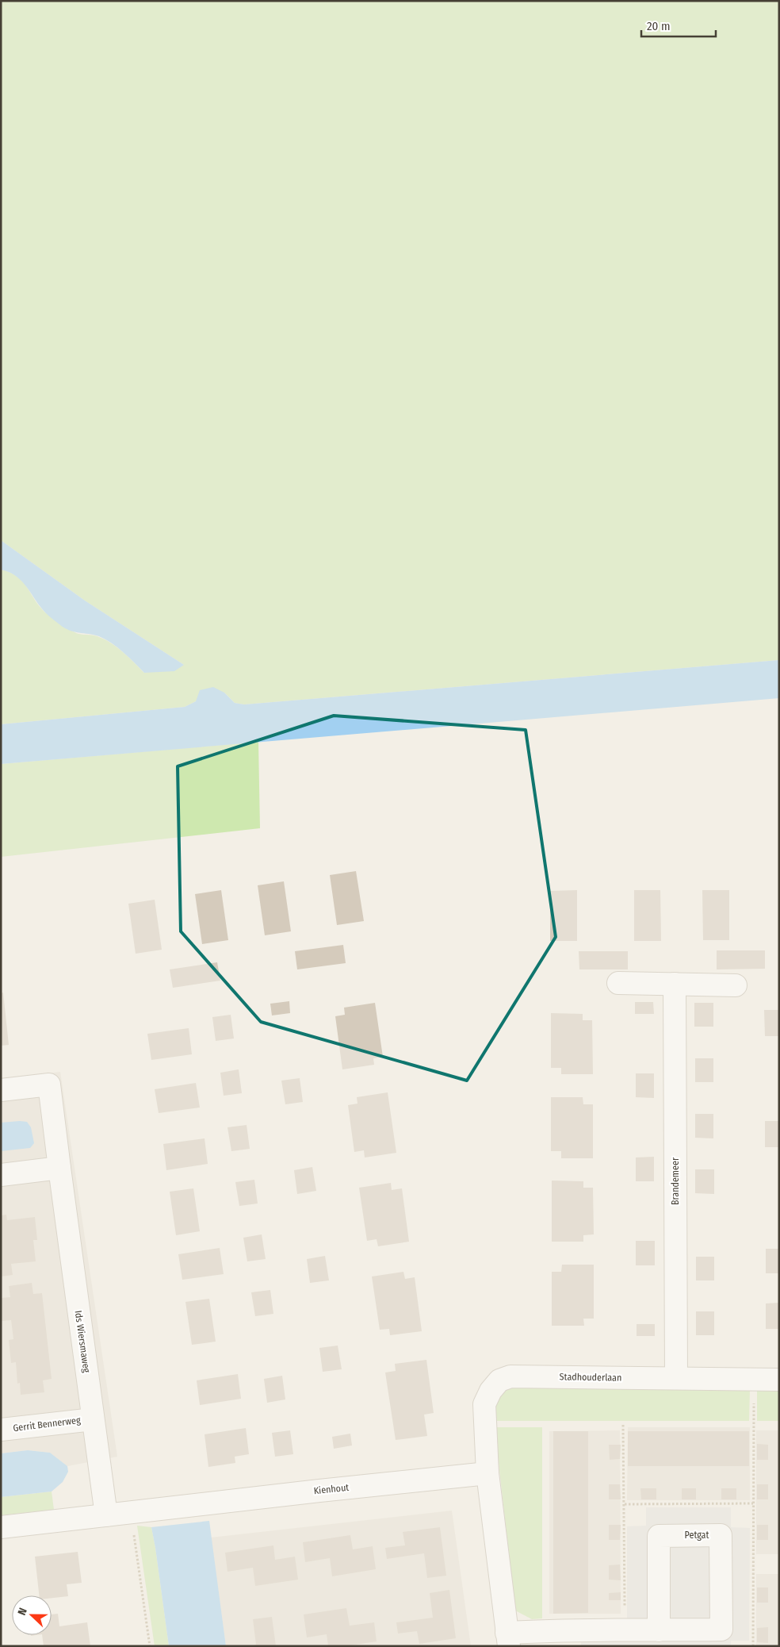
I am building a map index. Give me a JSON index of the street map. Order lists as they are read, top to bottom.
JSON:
{
  "streets": {
    "street": [
      "Brandemeer",
      "Ids Wiersmaweg",
      "Stadhouderlaan",
      "Gerrit Bennerweg",
      "Kienhout",
      "Petgat"
    ]
  },
  "crossings": [
    ["Brandemeer", "Stadhouderlaan"],
    ["Ids Wiersmaweg", "Gerrit Bennerweg"],
    ["Ids Wiersmaweg", "Kienhout"],
    ["Stadhouderlaan", "Kienhout"],
    ["Stadhouderlaan", "Petgat"]
  ],
  "scale_bar": "20 m",
  "north": "left"
}
